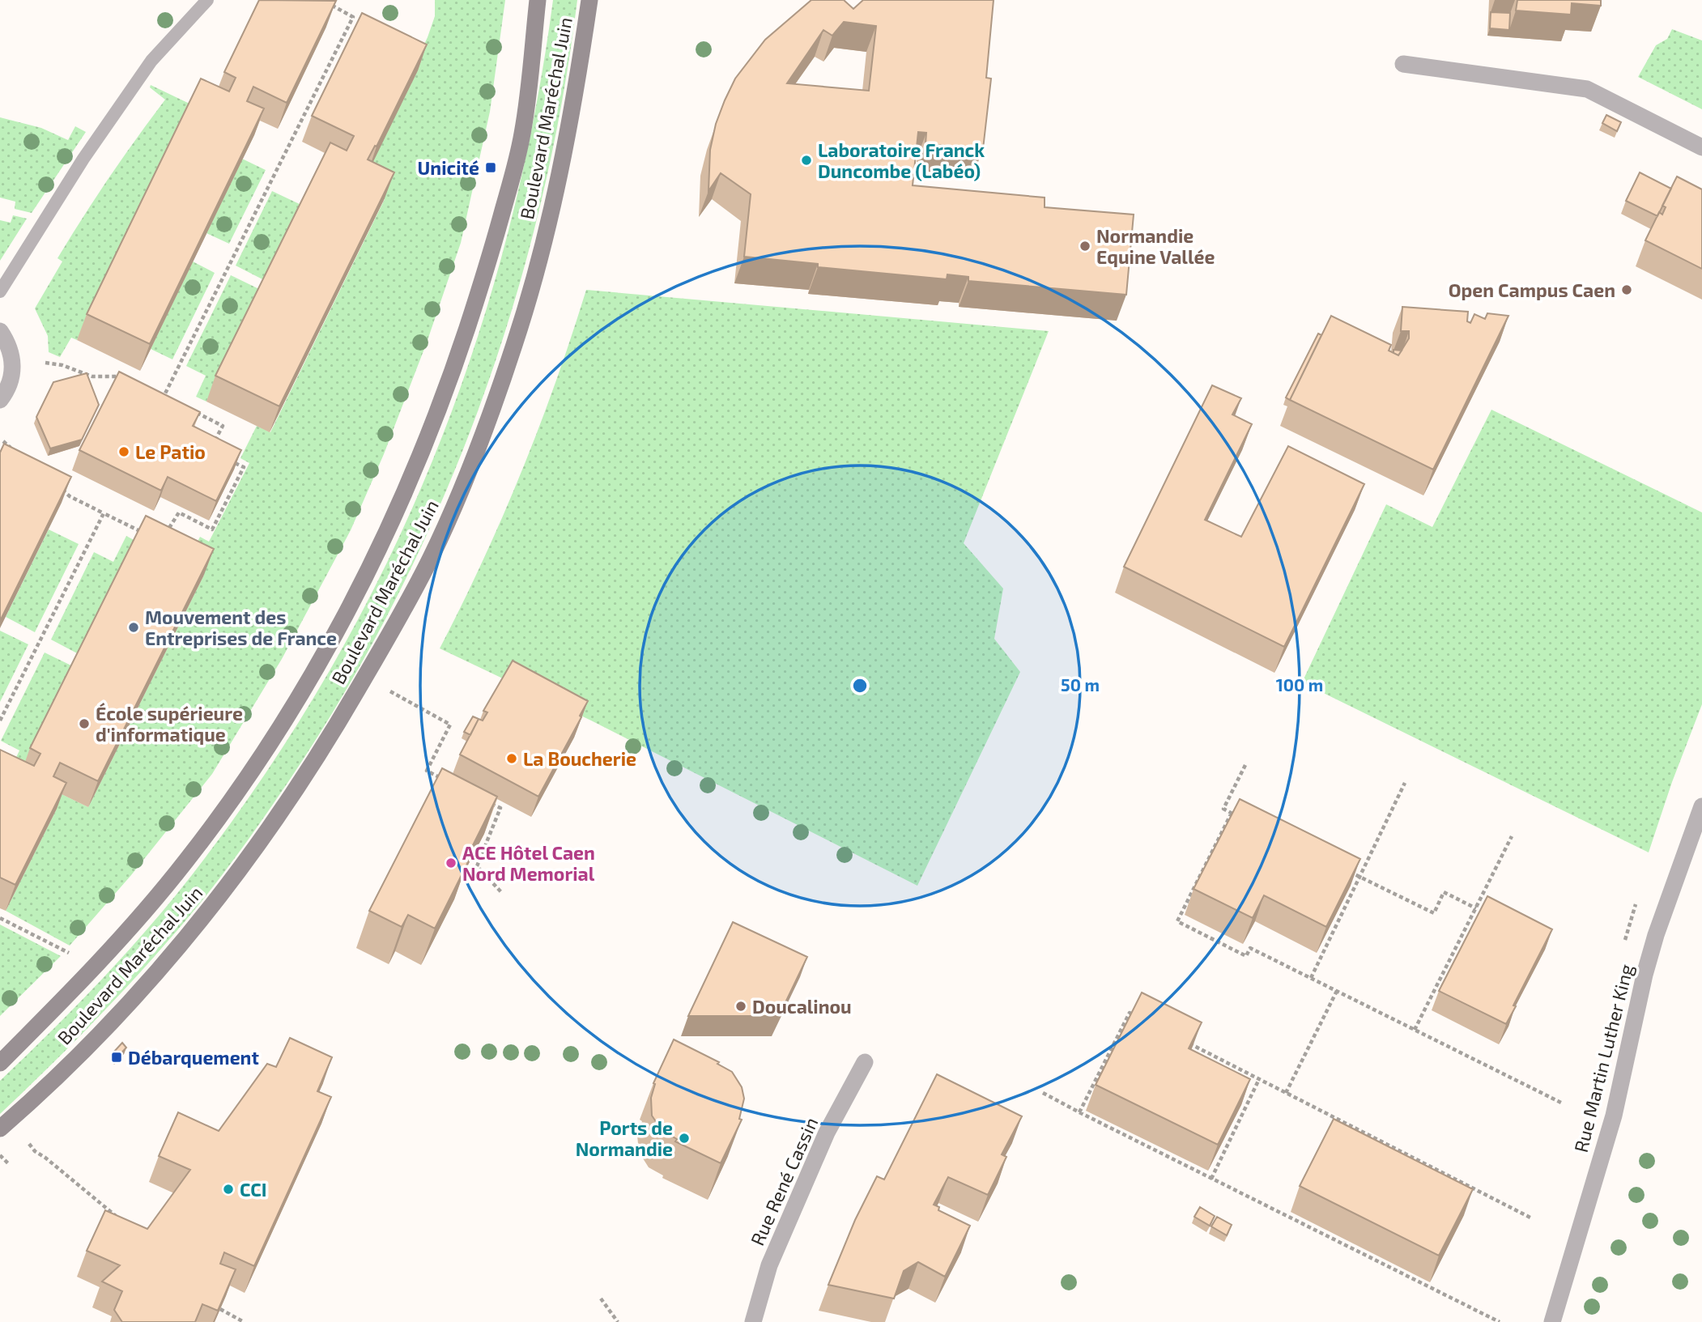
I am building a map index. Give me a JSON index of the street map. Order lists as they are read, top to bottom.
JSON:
{
  "streets": {
    "main road": ["Boulevard Maréchal Juin"],
    "street": ["Rue Martin Luther King", "Rue René Cassin"]
  },
  "places": {
    "other": [
      "Laboratoire Franck Duncombe (Labéo)",
      "Normandie Equine Vallée",
      "Open Campus Caen",
      "Le Patio",
      "Mouvement des Entreprises de France",
      "École supérieure d'informatique",
      "La Boucherie",
      "ACE Hôtel Caen Nord Memorial",
      "Doucalinou",
      "Ports de Normandie",
      "CCI"
    ],
    "transit": ["Unicité", "Débarquement"]
  },
  "rings": ["50 m", "100 m"]
}
